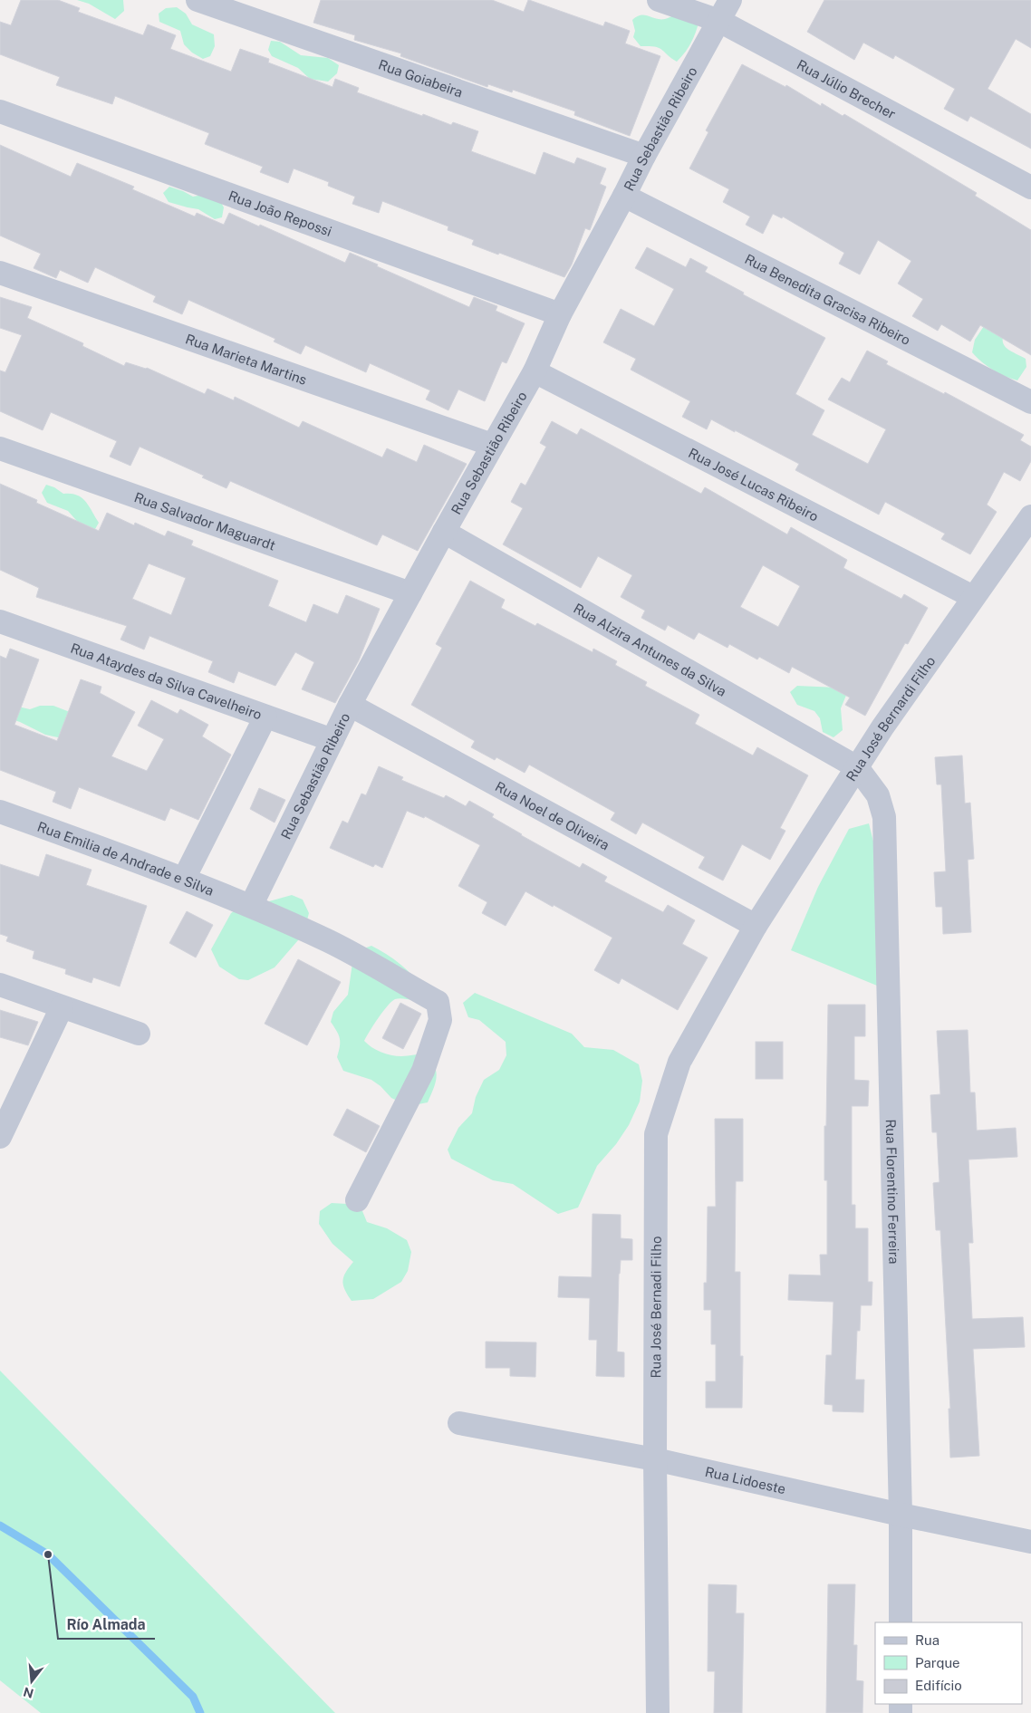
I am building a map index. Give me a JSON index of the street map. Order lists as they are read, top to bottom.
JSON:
{
  "streets": {
    "street": [
      "Rua Goiabeira",
      "Rua Júlio Brecher",
      "Rua Sebastião Ribeiro",
      "Rua João Repossi",
      "Rua Benedita Gracisa Ribeiro",
      "Rua Marieta Martins",
      "Rua José Lucas Ribeiro",
      "Rua Salvador Maguardt",
      "Rua Alzira Antunes da Silva",
      "Rua Ataydes da Silva Cavelheiro",
      "Rua José Bernardi Filho",
      "Rua Noel de Oliveira",
      "Rua Emilia de Andrade e Silva",
      "Rua Florentino Ferreira",
      "Rua José Bernadi Filho",
      "Rua Lidoeste"
    ]
  },
  "crossings": [
    ["Rua Goiabeira", "Rua Sebastião Ribeiro"],
    ["Rua Júlio Brecher", "Rua Sebastião Ribeiro"],
    ["Rua Sebastião Ribeiro", "Rua João Repossi"],
    ["Rua Sebastião Ribeiro", "Rua Benedita Gracisa Ribeiro"],
    ["Rua Sebastião Ribeiro", "Rua Marieta Martins"],
    ["Rua Sebastião Ribeiro", "Rua José Lucas Ribeiro"],
    ["Rua Sebastião Ribeiro", "Rua Salvador Maguardt"],
    ["Rua Sebastião Ribeiro", "Rua Alzira Antunes da Silva"],
    ["Rua Sebastião Ribeiro", "Rua Ataydes da Silva Cavelheiro"],
    ["Rua Sebastião Ribeiro", "Rua Noel de Oliveira"],
    ["Rua Sebastião Ribeiro", "Rua Emilia de Andrade e Silva"],
    ["Rua José Lucas Ribeiro", "Rua José Bernardi Filho"],
    ["Rua Alzira Antunes da Silva", "Rua José Bernardi Filho"],
    ["Rua Alzira Antunes da Silva", "Rua Florentino Ferreira"],
    ["Rua José Bernardi Filho", "Rua Noel de Oliveira"],
    ["Rua José Bernardi Filho", "Rua Florentino Ferreira"],
    ["Rua José Bernardi Filho", "Rua José Bernadi Filho"],
    ["Rua Noel de Oliveira", "Rua José Bernadi Filho"],
    ["Rua Florentino Ferreira", "Rua Lidoeste"],
    ["Rua José Bernadi Filho", "Rua Lidoeste"]
  ],
  "places": ["Río Almada"],
  "legend": ["Rua", "Parque", "Edifício"],
  "north": "bottom"
}
